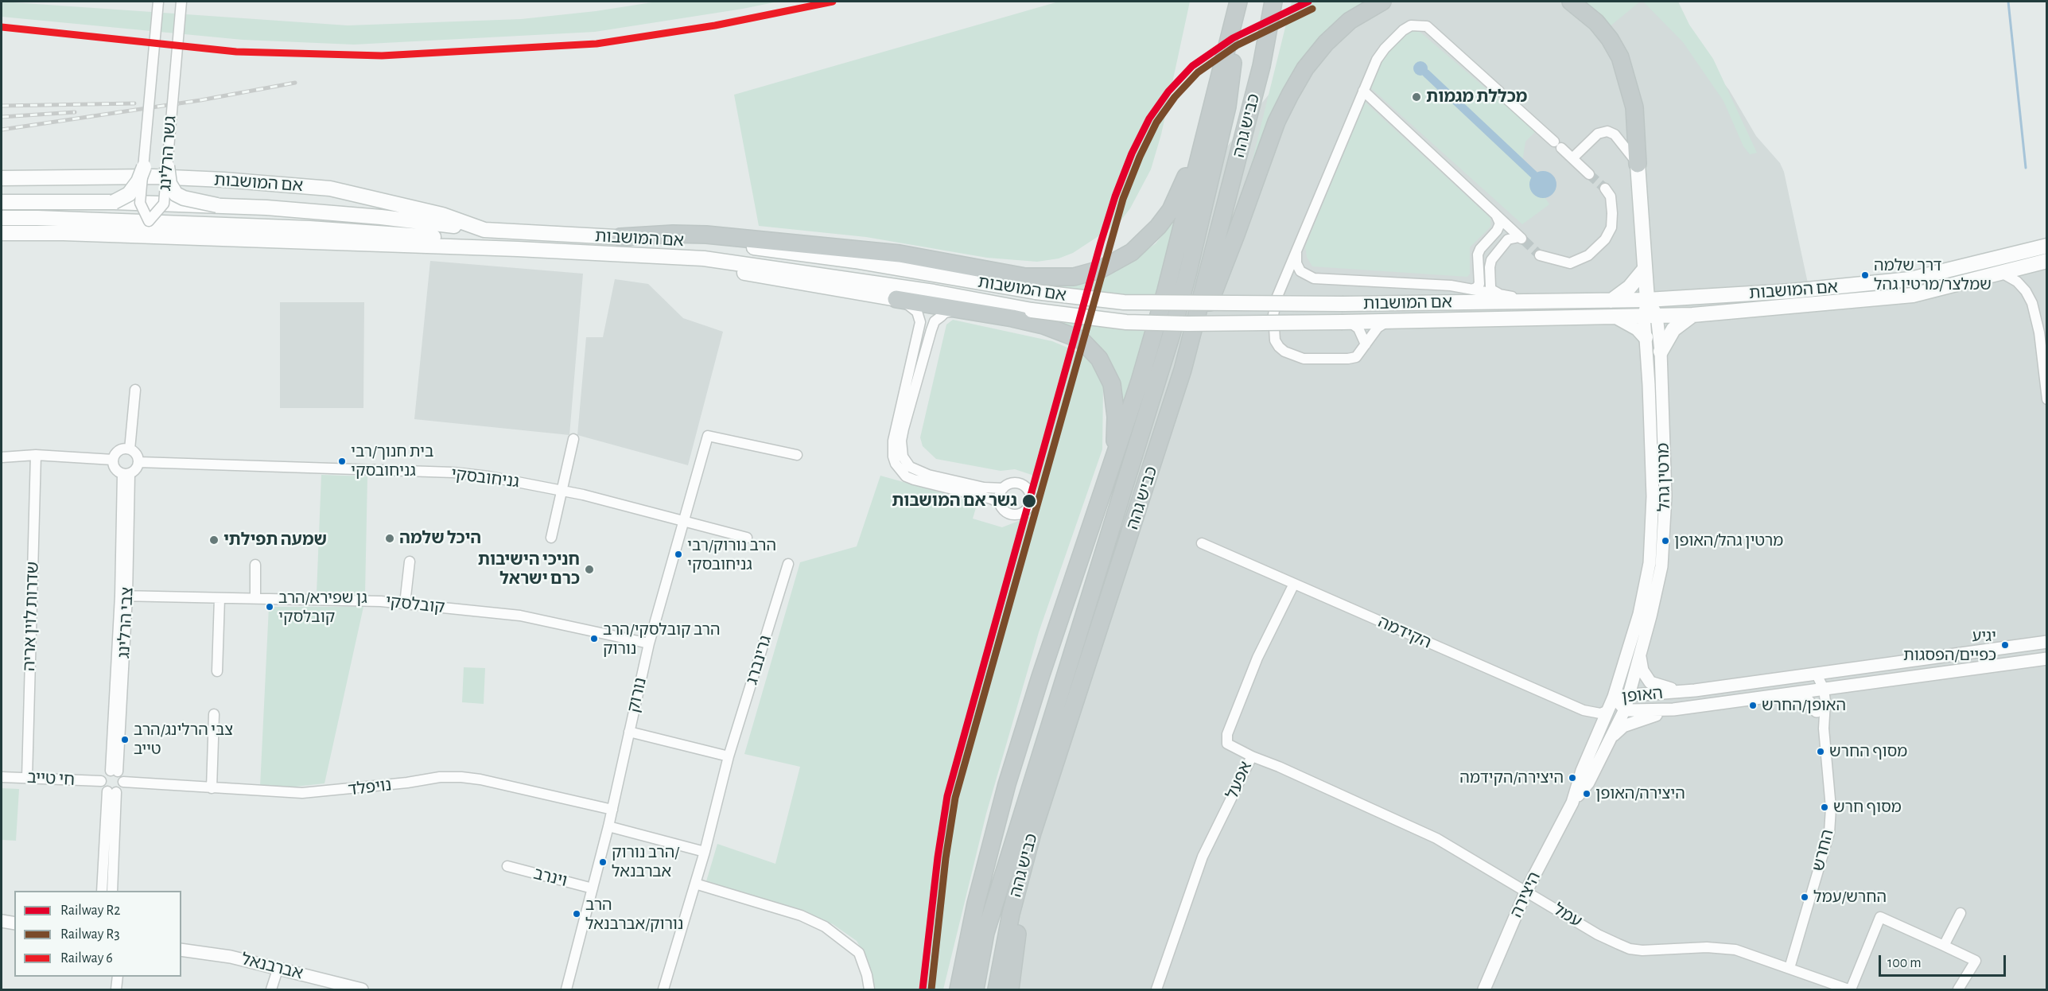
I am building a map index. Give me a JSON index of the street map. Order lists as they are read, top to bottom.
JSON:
{
  "streets": {
    "highway": ["כביש גהה"],
    "main road": ["אם המושבות", "מרטין גהל"],
    "street": [
      "גשר הרלינג",
      "גניחובסקי",
      "קובלסקי",
      "שדרות לוין אריה",
      "צבי הרלינג",
      "הקידמה",
      "גרינברג",
      "נורוק",
      "האופן",
      "חי טייב",
      "אפעל",
      "נויפלד",
      "החרש",
      "וינרב",
      "היצירה",
      "עמל",
      "אברבנאל"
    ]
  },
  "crossings": [
    ["אם המושבות", "מרטין גהל"],
    ["מרטין גהל", "האופן"],
    ["מרטין גהל", "היצירה"],
    ["גניחובסקי", "צבי הרלינג"],
    ["גניחובסקי", "נורוק"],
    ["קובלסקי", "צבי הרלינג"],
    ["קובלסקי", "נורוק"],
    ["שדרות לוין אריה", "חי טייב"],
    ["צבי הרלינג", "חי טייב"],
    ["צבי הרלינג", "נויפלד"],
    ["הקידמה", "אפעל"],
    ["הקידמה", "היצירה"],
    ["נורוק", "נויפלד"],
    ["נורוק", "וינרב"],
    ["האופן", "החרש"],
    ["האופן", "היצירה"],
    ["חי טייב", "נויפלד"],
    ["אפעל", "עמל"],
    ["החרש", "עמל"],
    ["היצירה", "עמל"]
  ],
  "places": [
    "מכללת מגמות",
    "דרך שלמה שמלצר/מרטין גהל",
    "בית חנוך/רבי גניחובסקי",
    "גשר אם המושבות",
    "היכל שלמה",
    "שמעה תפילתי",
    "מרטין גהל/האופן",
    "הרב נורוק/רבי גניחובסקי",
    "חניכי הישיבות כרם ישראל",
    "גן שפירא/הרב קובלסקי",
    "הרב קובלסקי/הרב נורוק",
    "יגיע כפיים/הפסגות",
    "האופן/החרש",
    "צבי הרלינג/הרב טייב",
    "מסוף החרש",
    "היצירה/הקידמה",
    "היצירה/האופן",
    "מסוף חרש",
    "הרב נורוק/ אברבנאל",
    "החרש/עמל",
    "הרב נורוק/אברבנאל"
  ],
  "lines": ["rail line R2", "rail line 6", "rail line R3"],
  "legend": ["Railway R2", "Railway R3", "Railway 6"],
  "scale_bar": "100 m"
}
